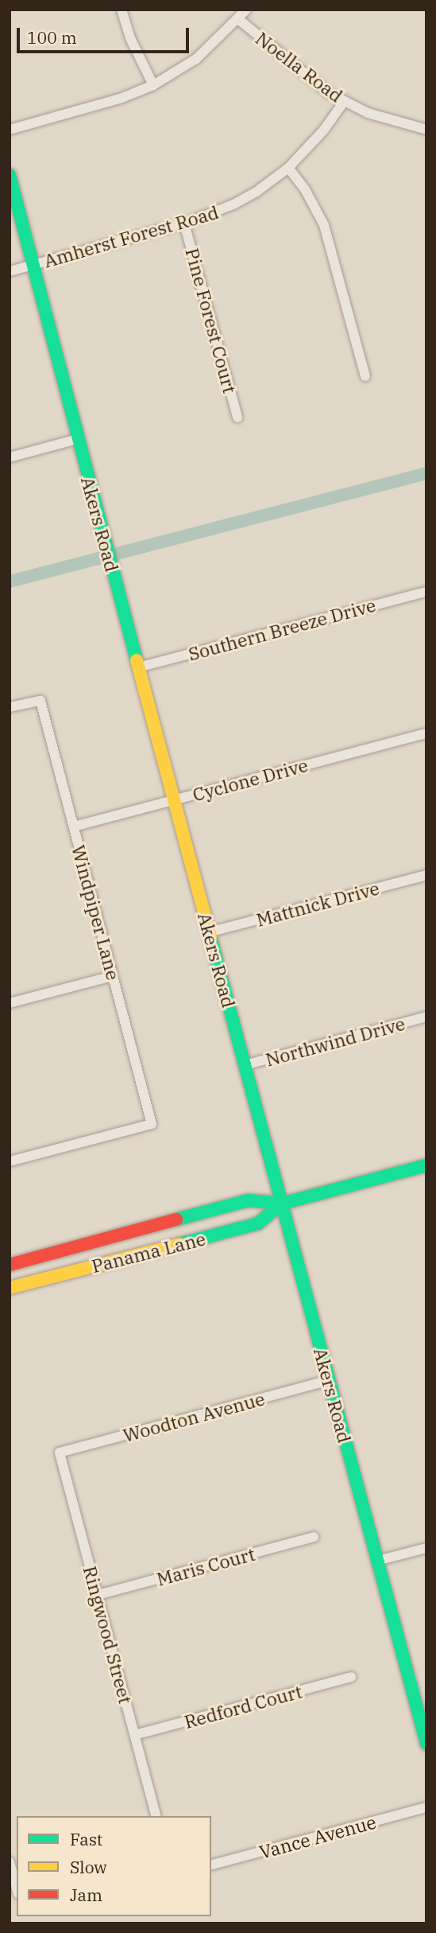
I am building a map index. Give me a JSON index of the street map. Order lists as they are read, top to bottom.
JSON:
{
  "streets": {
    "street": [
      "Noella Road",
      "Amherst Forest Road",
      "Pine Forest Court",
      "Akers Road",
      "Southern Breeze Drive",
      "Cyclone Drive",
      "Mattnick Drive",
      "Windpiper Lane",
      "Northwind Drive",
      "Panama Lane",
      "Woodton Avenue",
      "Maris Court",
      "Ringwood Street",
      "Redford Court",
      "Vance Avenue"
    ]
  },
  "crossings": [
    ["Noella Road", "Amherst Forest Road"],
    ["Amherst Forest Road", "Pine Forest Court"],
    ["Amherst Forest Road", "Akers Road"],
    ["Akers Road", "Southern Breeze Drive"],
    ["Akers Road", "Cyclone Drive"],
    ["Akers Road", "Mattnick Drive"],
    ["Akers Road", "Northwind Drive"],
    ["Akers Road", "Panama Lane"],
    ["Akers Road", "Woodton Avenue"],
    ["Cyclone Drive", "Windpiper Lane"],
    ["Woodton Avenue", "Ringwood Street"],
    ["Maris Court", "Ringwood Street"],
    ["Ringwood Street", "Redford Court"]
  ],
  "legend": ["Fast", "Slow", "Jam"],
  "scale_bar": "100 m"
}
